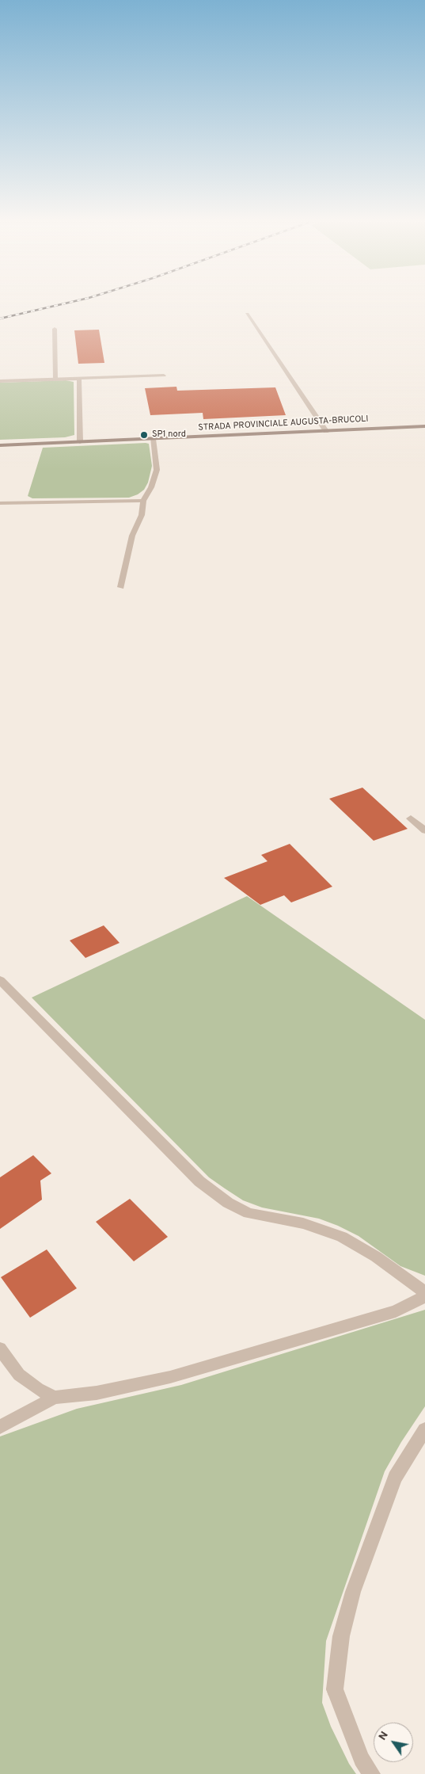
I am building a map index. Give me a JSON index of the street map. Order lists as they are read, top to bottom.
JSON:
{
  "streets": {
    "main road": ["STRADA PROVINCIALE AUGUSTA-BRUCOLI"]
  },
  "places": ["SP1 nord"],
  "north": "top left"
}
